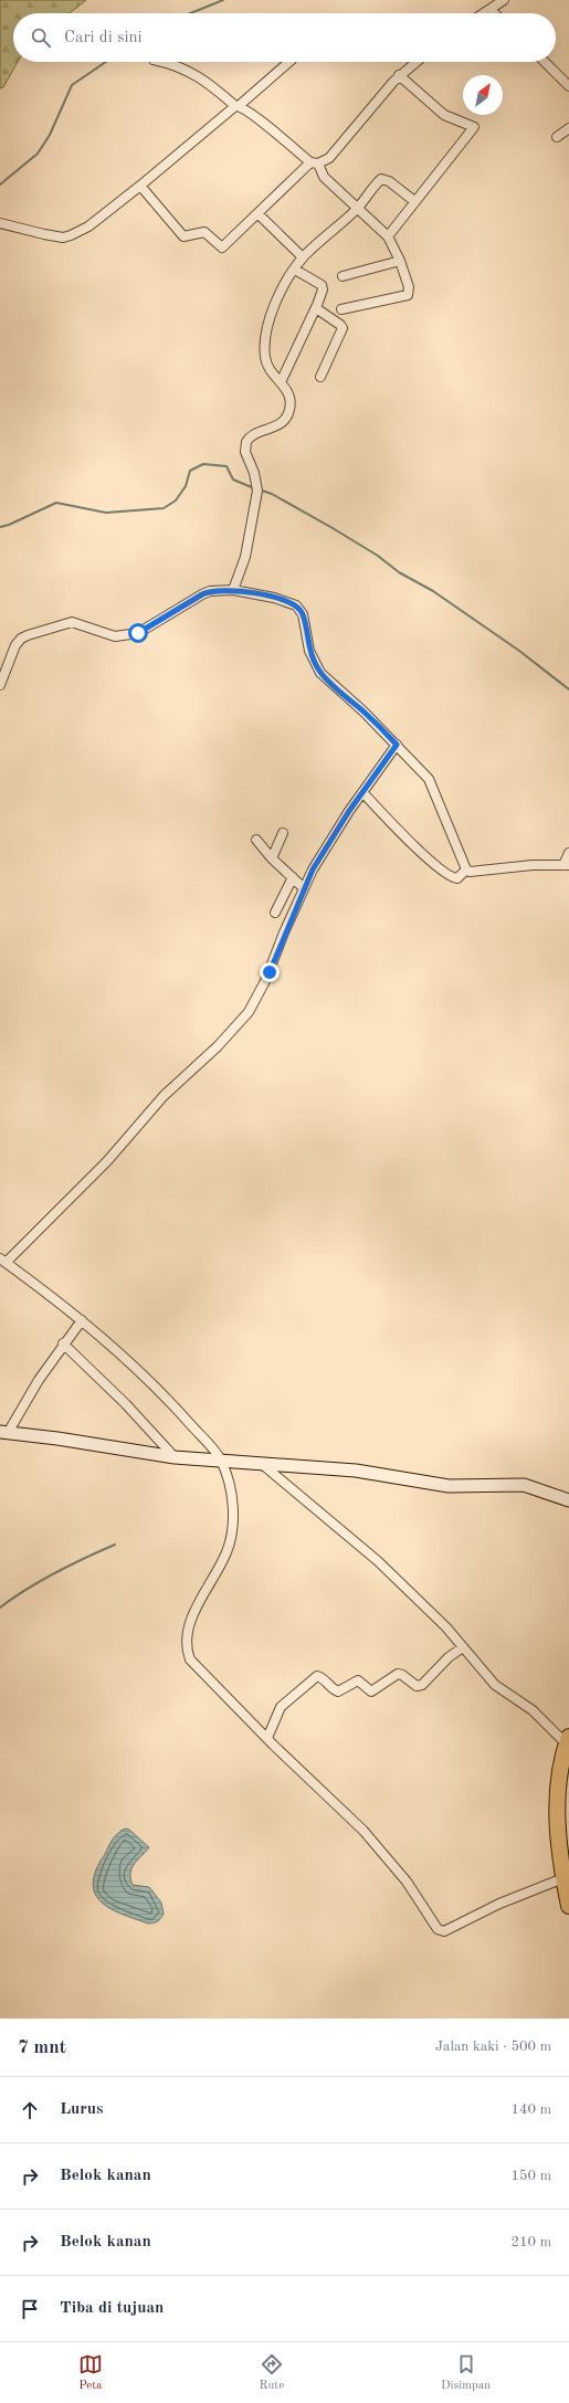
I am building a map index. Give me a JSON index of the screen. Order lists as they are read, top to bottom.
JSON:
{
  "north": "top right",
  "page": {
    "search": "Cari di sini",
    "heading": ["7 mnt", "Jalan kaki · 500 m"],
    "list": [
      ["Lurus", "140 m"],
      ["Belok kanan", "150 m"],
      ["Belok kanan", "210 m"],
      "Tiba di tujuan"
    ],
    "nav": ["Peta", "Rute", "Disimpan"]
  }
}
